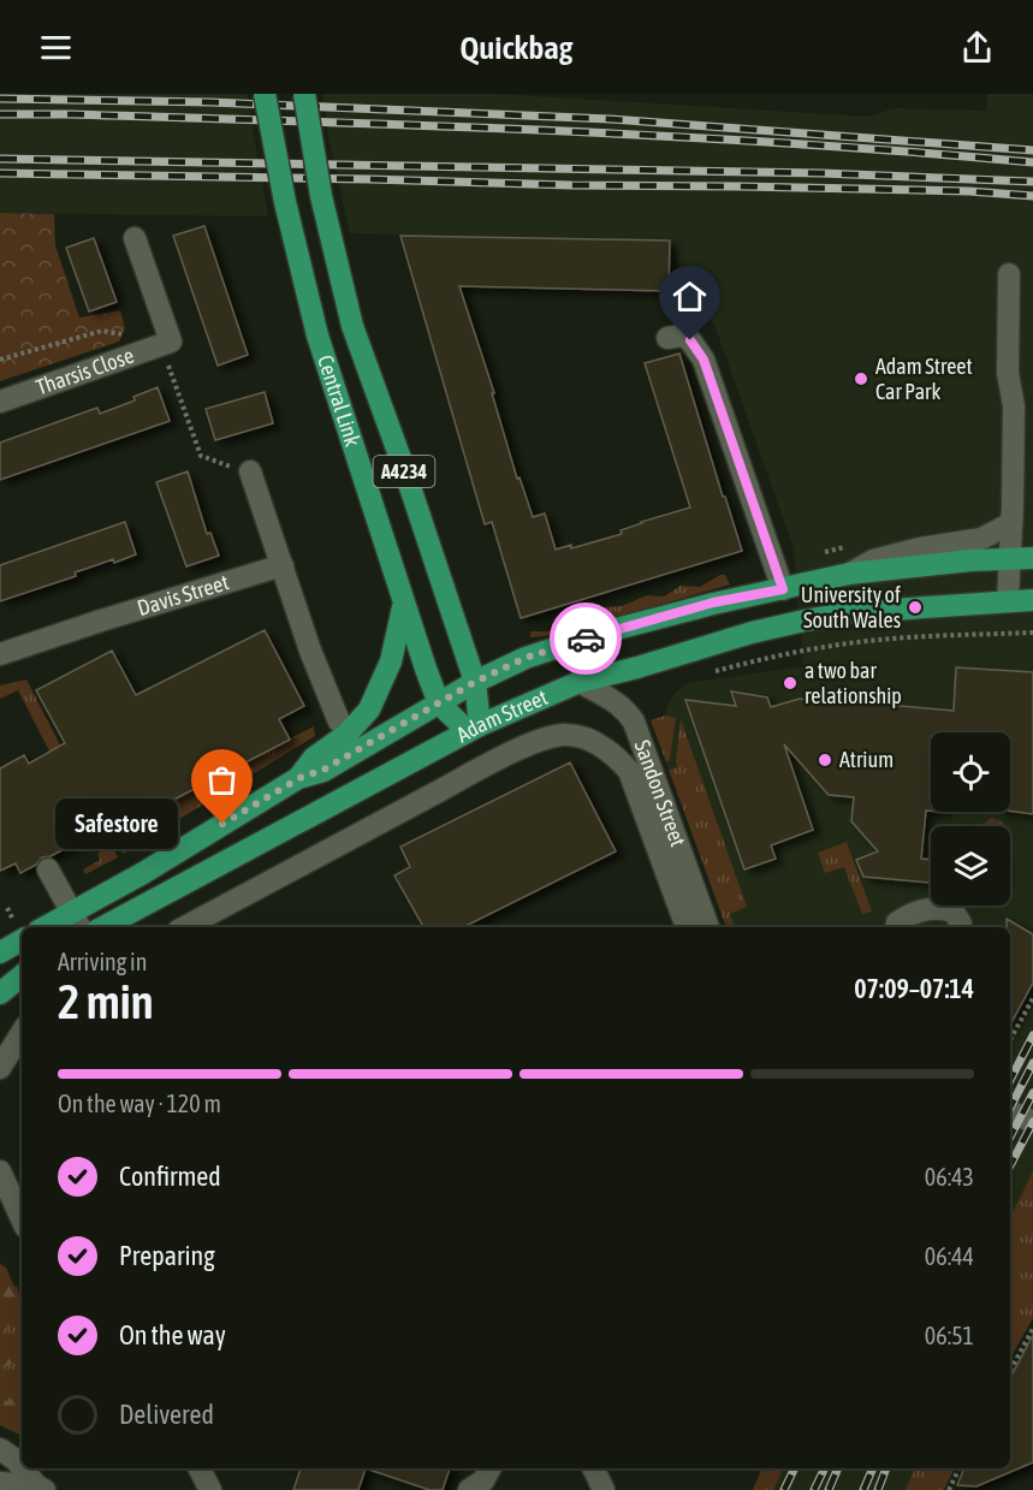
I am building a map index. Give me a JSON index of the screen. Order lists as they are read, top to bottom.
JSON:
{
  "streets": {
    "main road": ["Central Link", "A4234", "Adam Street"],
    "street": ["Tharsis Close", "Davis Street", "Sandon Street"]
  },
  "crossings": [
    ["Central Link", "Adam Street"],
    ["Adam Street", "Sandon Street"]
  ],
  "places": [
    "Adam Street Car Park",
    "University of South Wales",
    "a two bar relationship",
    "Atrium",
    "Safestore"
  ],
  "page": {
    "header": "Quickbag",
    "bubble": "Safestore",
    "heading": ["2 min", "Arriving in", "07:09–07:14"],
    "bar": "On the way · 120 m",
    "list": [
      ["Confirmed", "06:43"],
      ["Preparing", "06:44"],
      ["On the way", "06:51"],
      "Delivered"
    ]
  }
}
